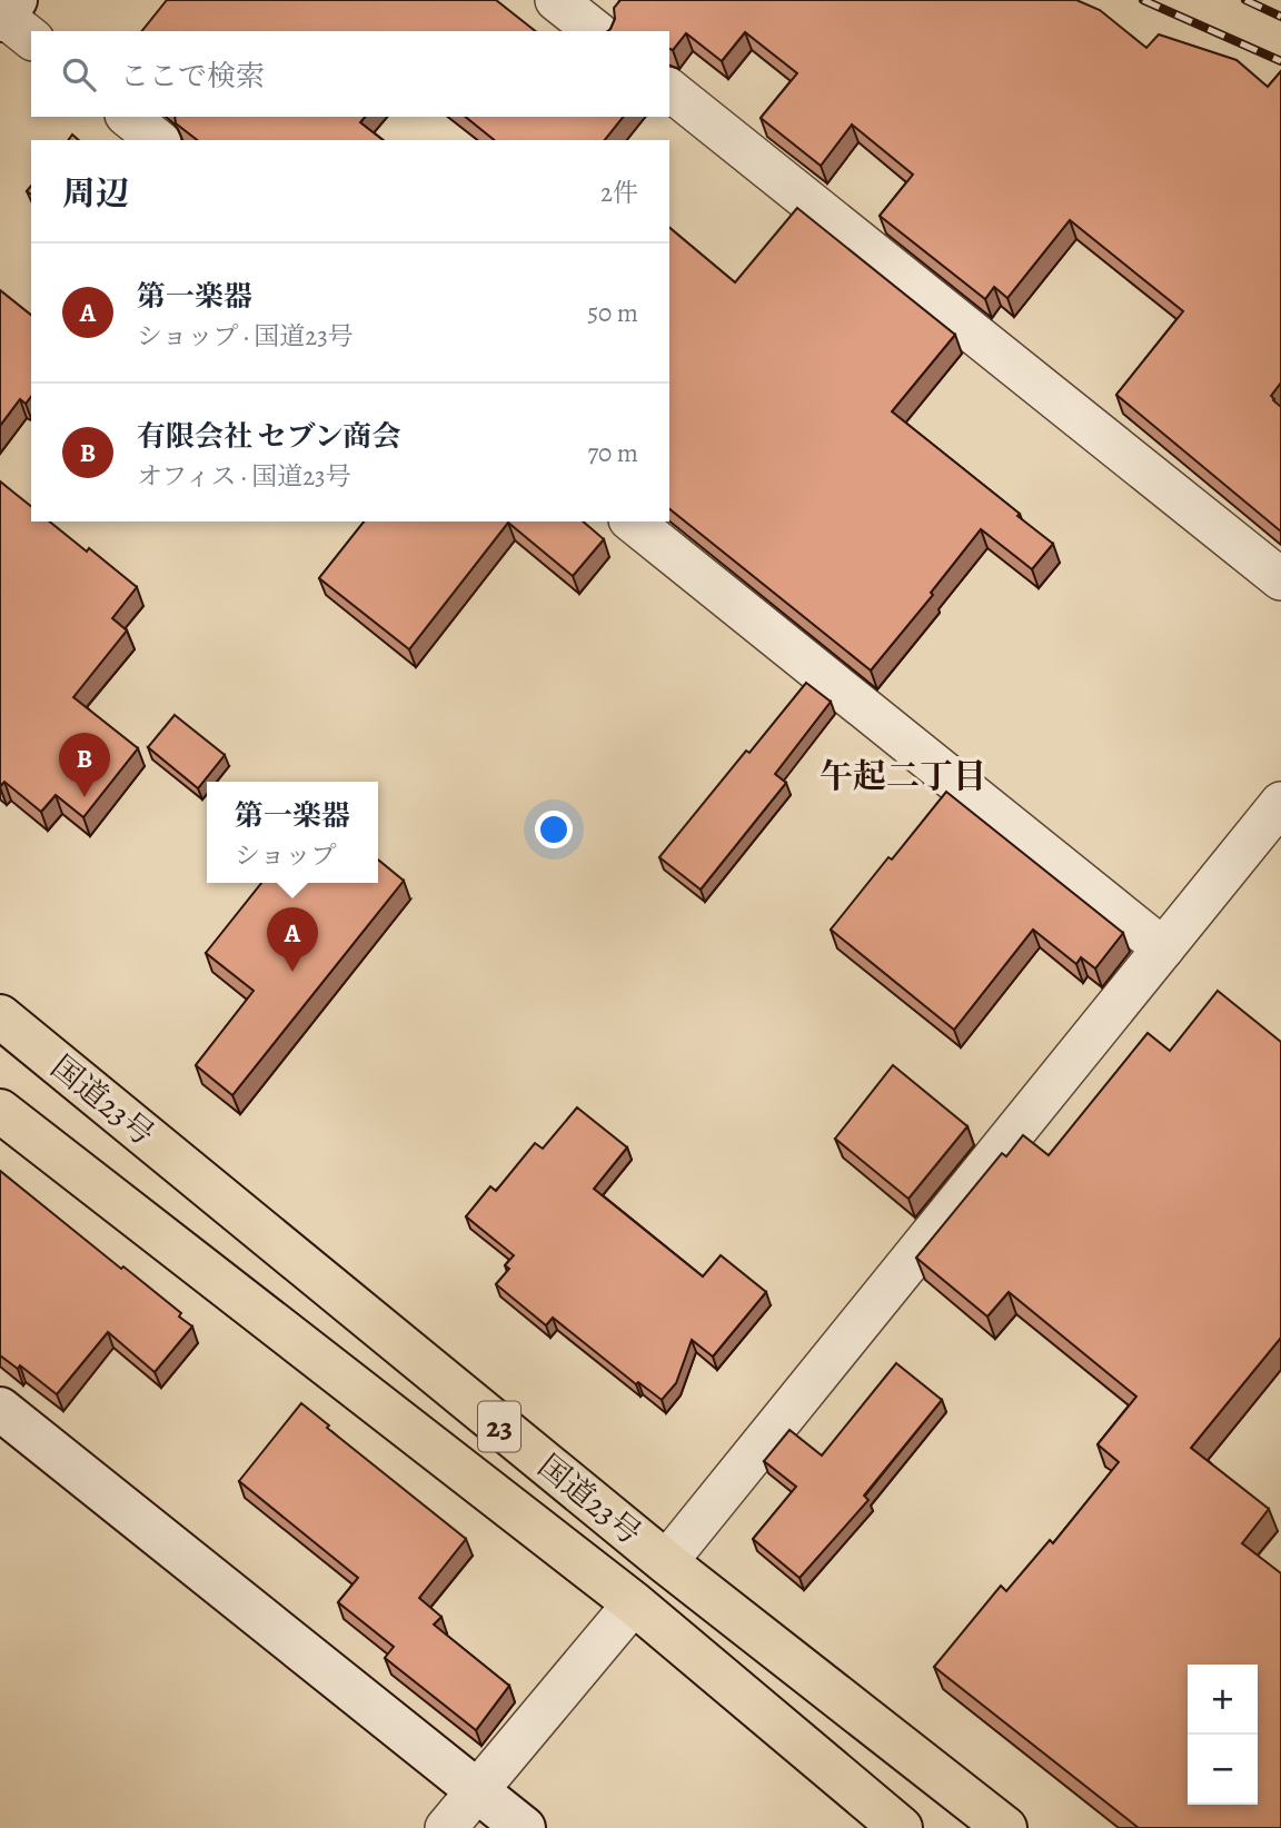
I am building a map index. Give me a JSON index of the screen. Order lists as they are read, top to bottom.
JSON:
{
  "streets": {
    "highway": ["国道23号", "23"]
  },
  "districts": ["午起二丁目"],
  "page": {
    "search": "ここで検索",
    "heading": ["周辺", "2件"],
    "list": [
      {
        "mark": "A",
        "name": "第一楽器",
        "note": "ショップ · 国道23号",
        "value": "50 m"
      },
      {
        "mark": "B",
        "name": "有限会社 セブン商会",
        "note": "オフィス · 国道23号",
        "value": "70 m"
      }
    ],
    "pins": ["B", "A"],
    "popup": ["第一楽器", "ショップ"],
    "map_buttons": ["+", "−"]
  }
}
